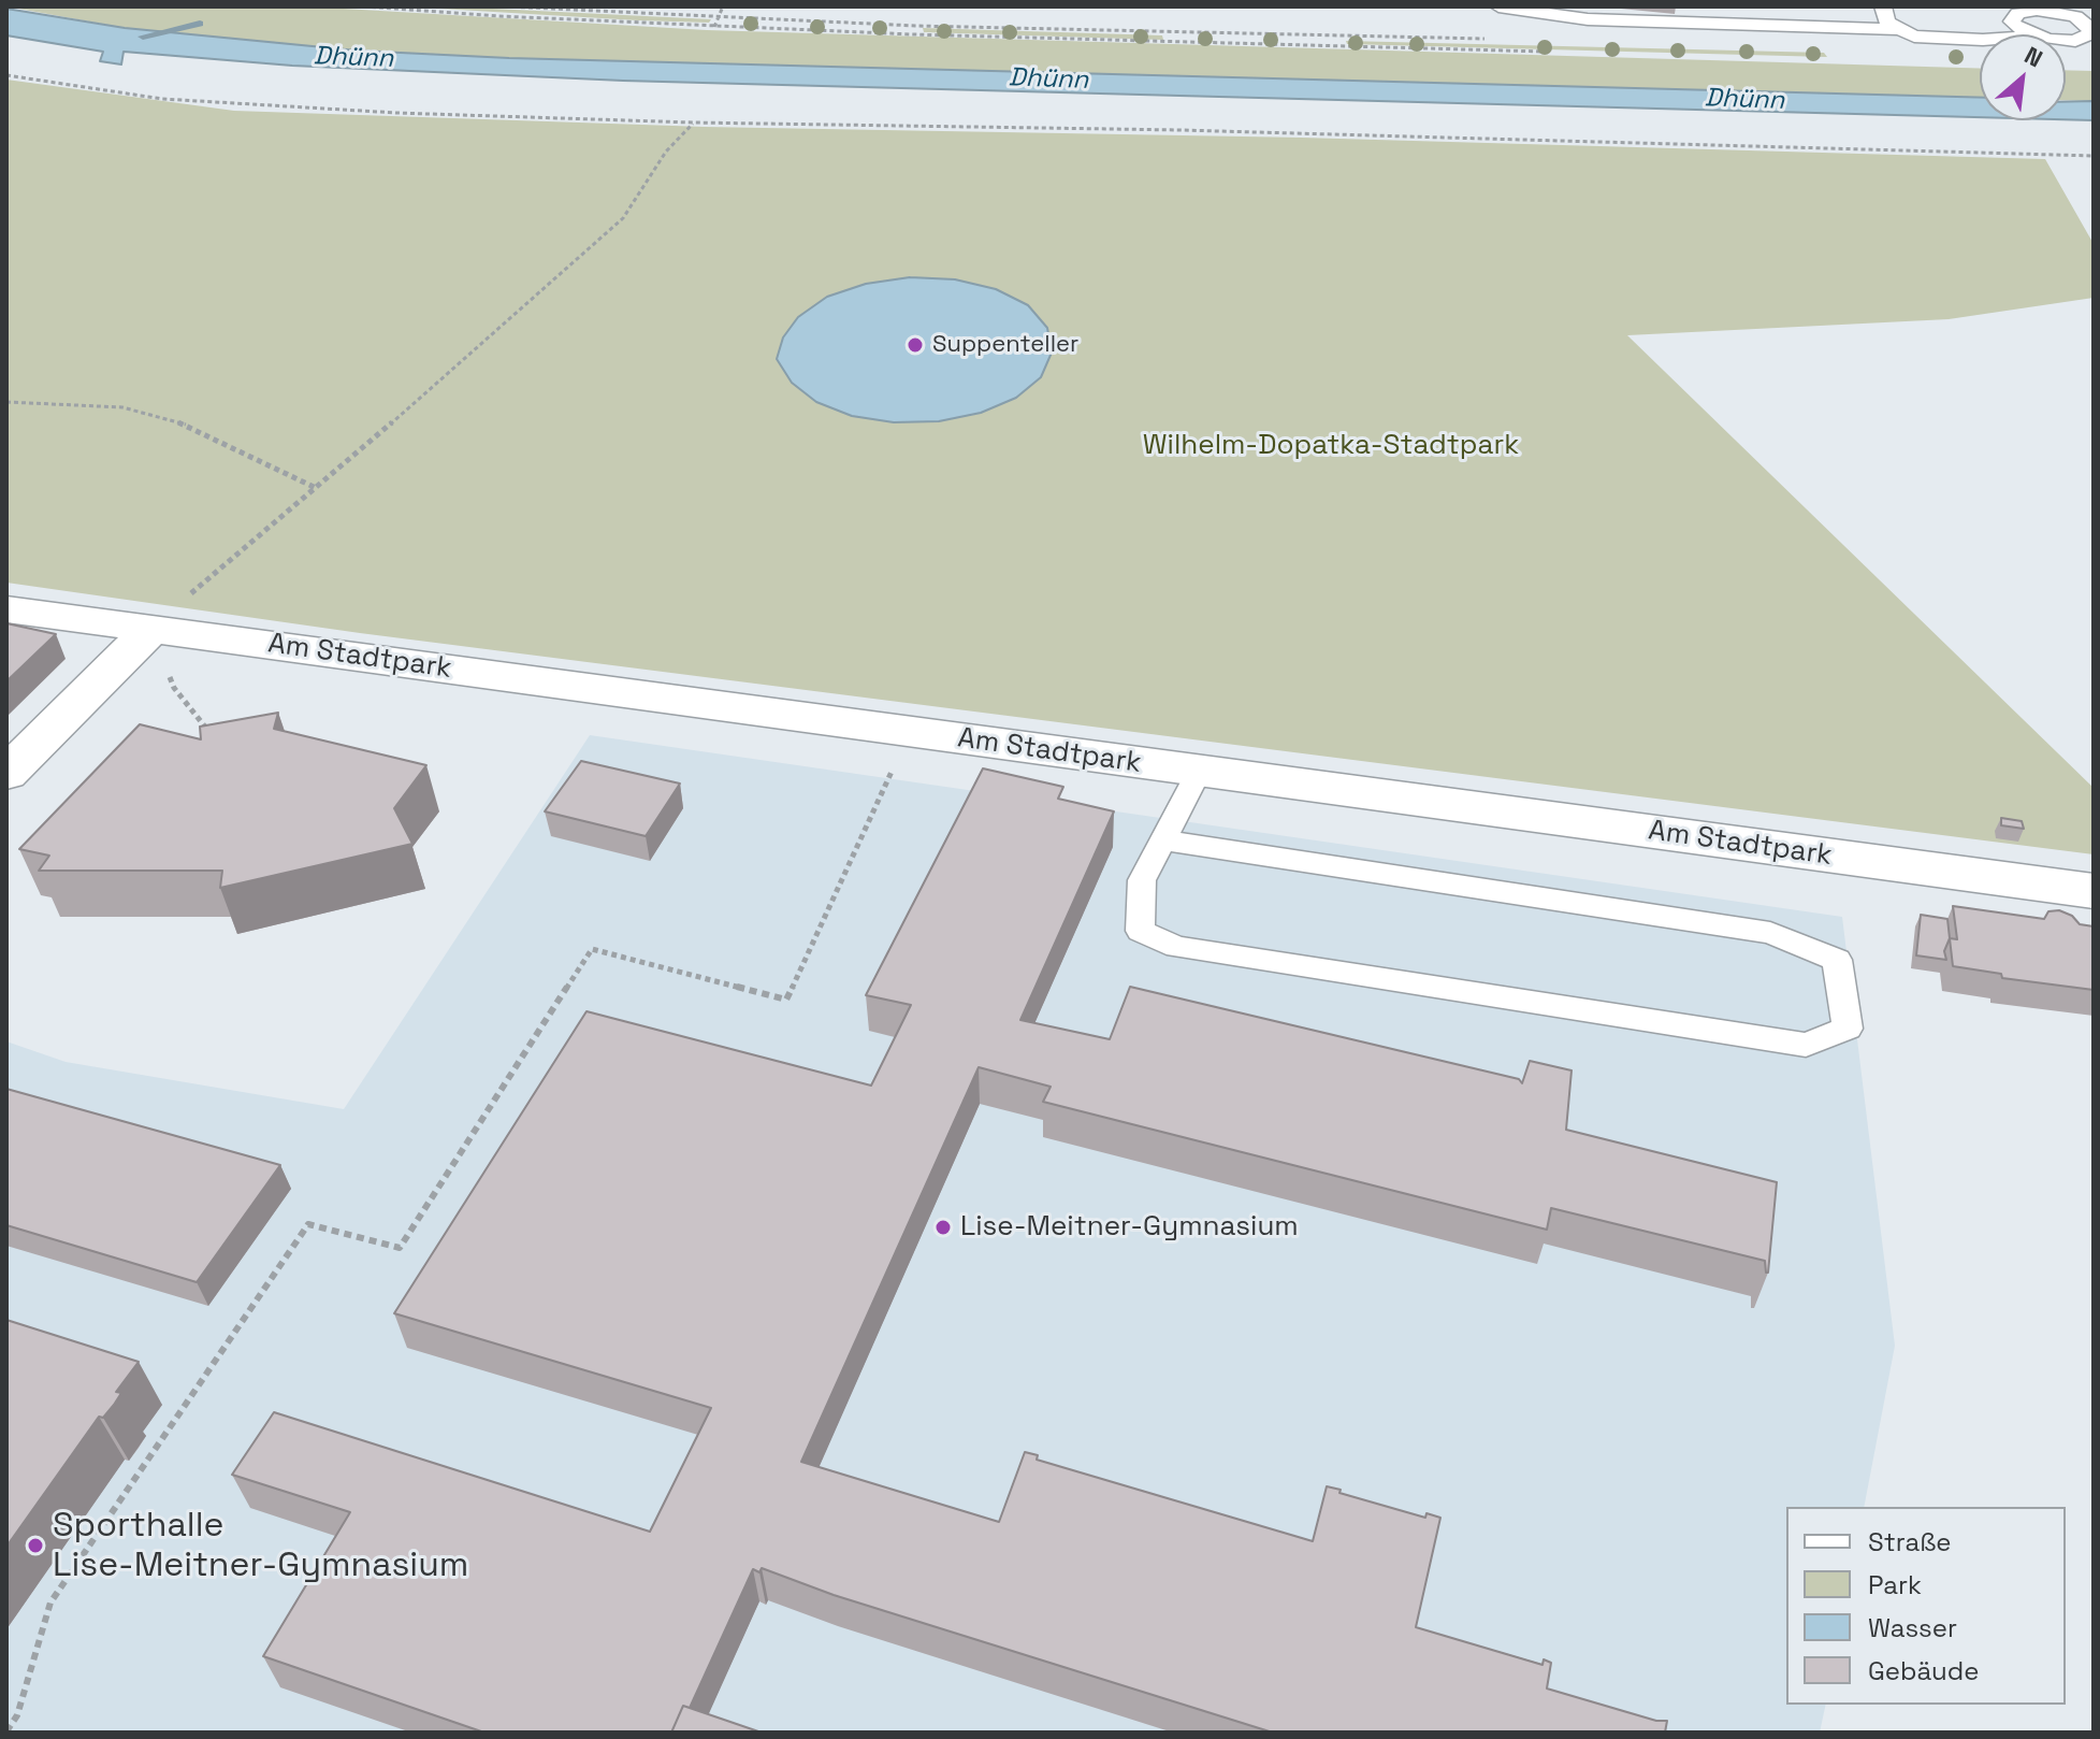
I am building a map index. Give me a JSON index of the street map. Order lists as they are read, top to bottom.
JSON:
{
  "streets": {
    "street": ["Am Stadtpark"]
  },
  "water": ["Dhünn"],
  "parks": ["Wilhelm-Dopatka-Stadtpark"],
  "places": ["Suppenteller", "Lise-Meitner-Gymnasium", "Sporthalle Lise-Meitner-Gymnasium"],
  "legend": [
    "Straße",
    "Park",
    "Wasser",
    "Gebäude"
  ],
  "north": "top right"
}
